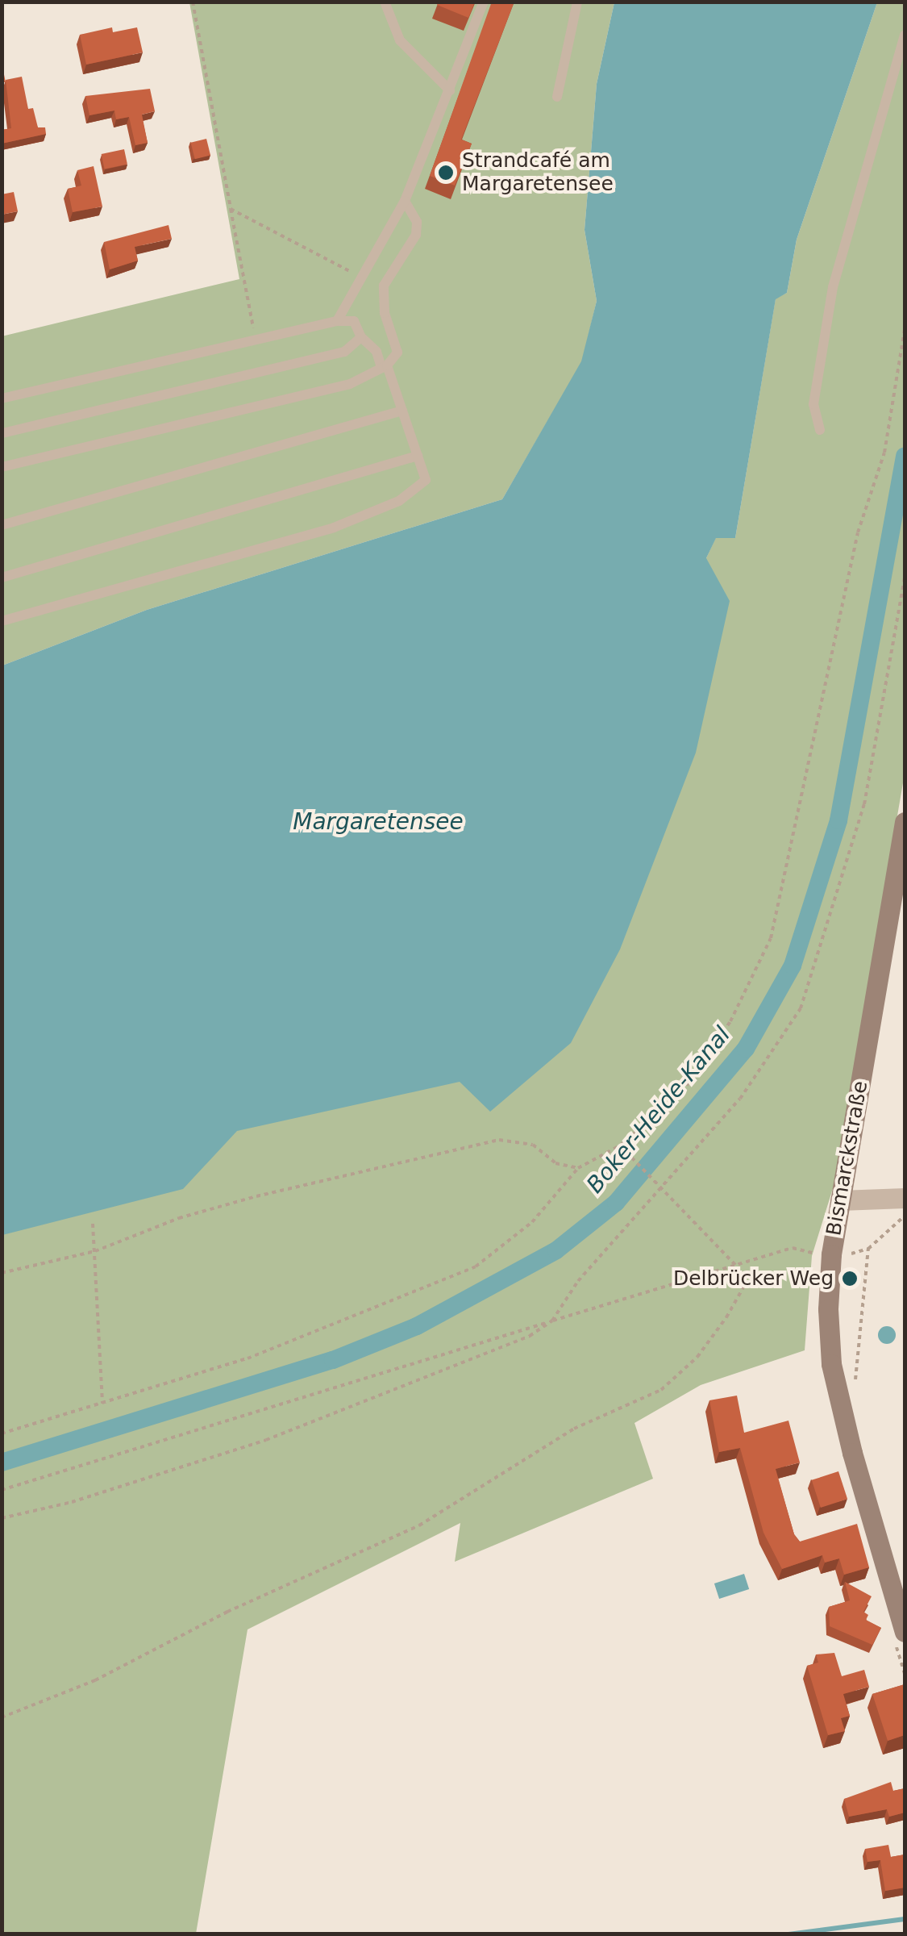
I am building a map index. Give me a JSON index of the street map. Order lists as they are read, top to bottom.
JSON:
{
  "streets": {
    "main road": ["Bismarckstraße"]
  },
  "water": ["Margaretensee", "Boker-Heide-Kanal"],
  "places": ["Strandcafé am Margaretensee", "Delbrücker Weg"]
}
